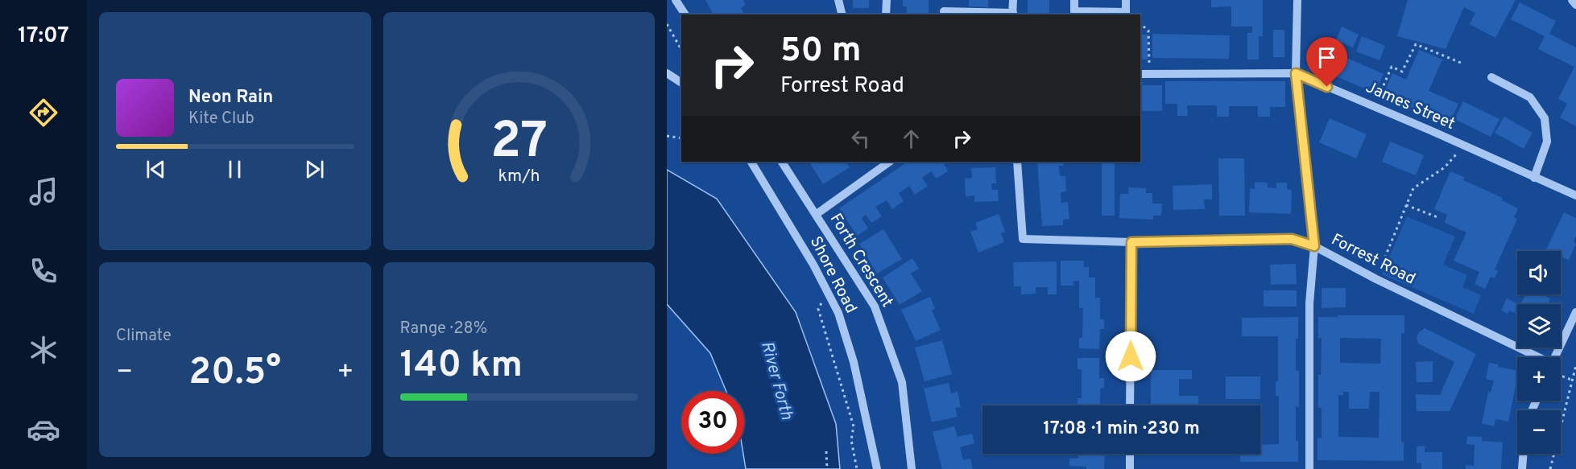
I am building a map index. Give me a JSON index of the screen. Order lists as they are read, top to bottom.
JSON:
{
  "streets": {
    "street": [
      "James Street",
      "Forrest Road",
      "Forth Crescent",
      "Shore Road"
    ]
  },
  "water": ["River Forth"],
  "page": {
    "tabs": "17:07",
    "turn": ["50 m", "Forrest Road"],
    "song": ["Neon Rain", "Kite Club"],
    "map_buttons": ["+", "−"],
    "tile": [
      "Climate",
      ["Range · 28%", "140 km"]
    ],
    "heat": ["−", "20.5°", "+"],
    "limit": "30",
    "trip": "17:08 · 1 min · 230 m",
    "gauge": ["27", "km/h"]
  }
}
